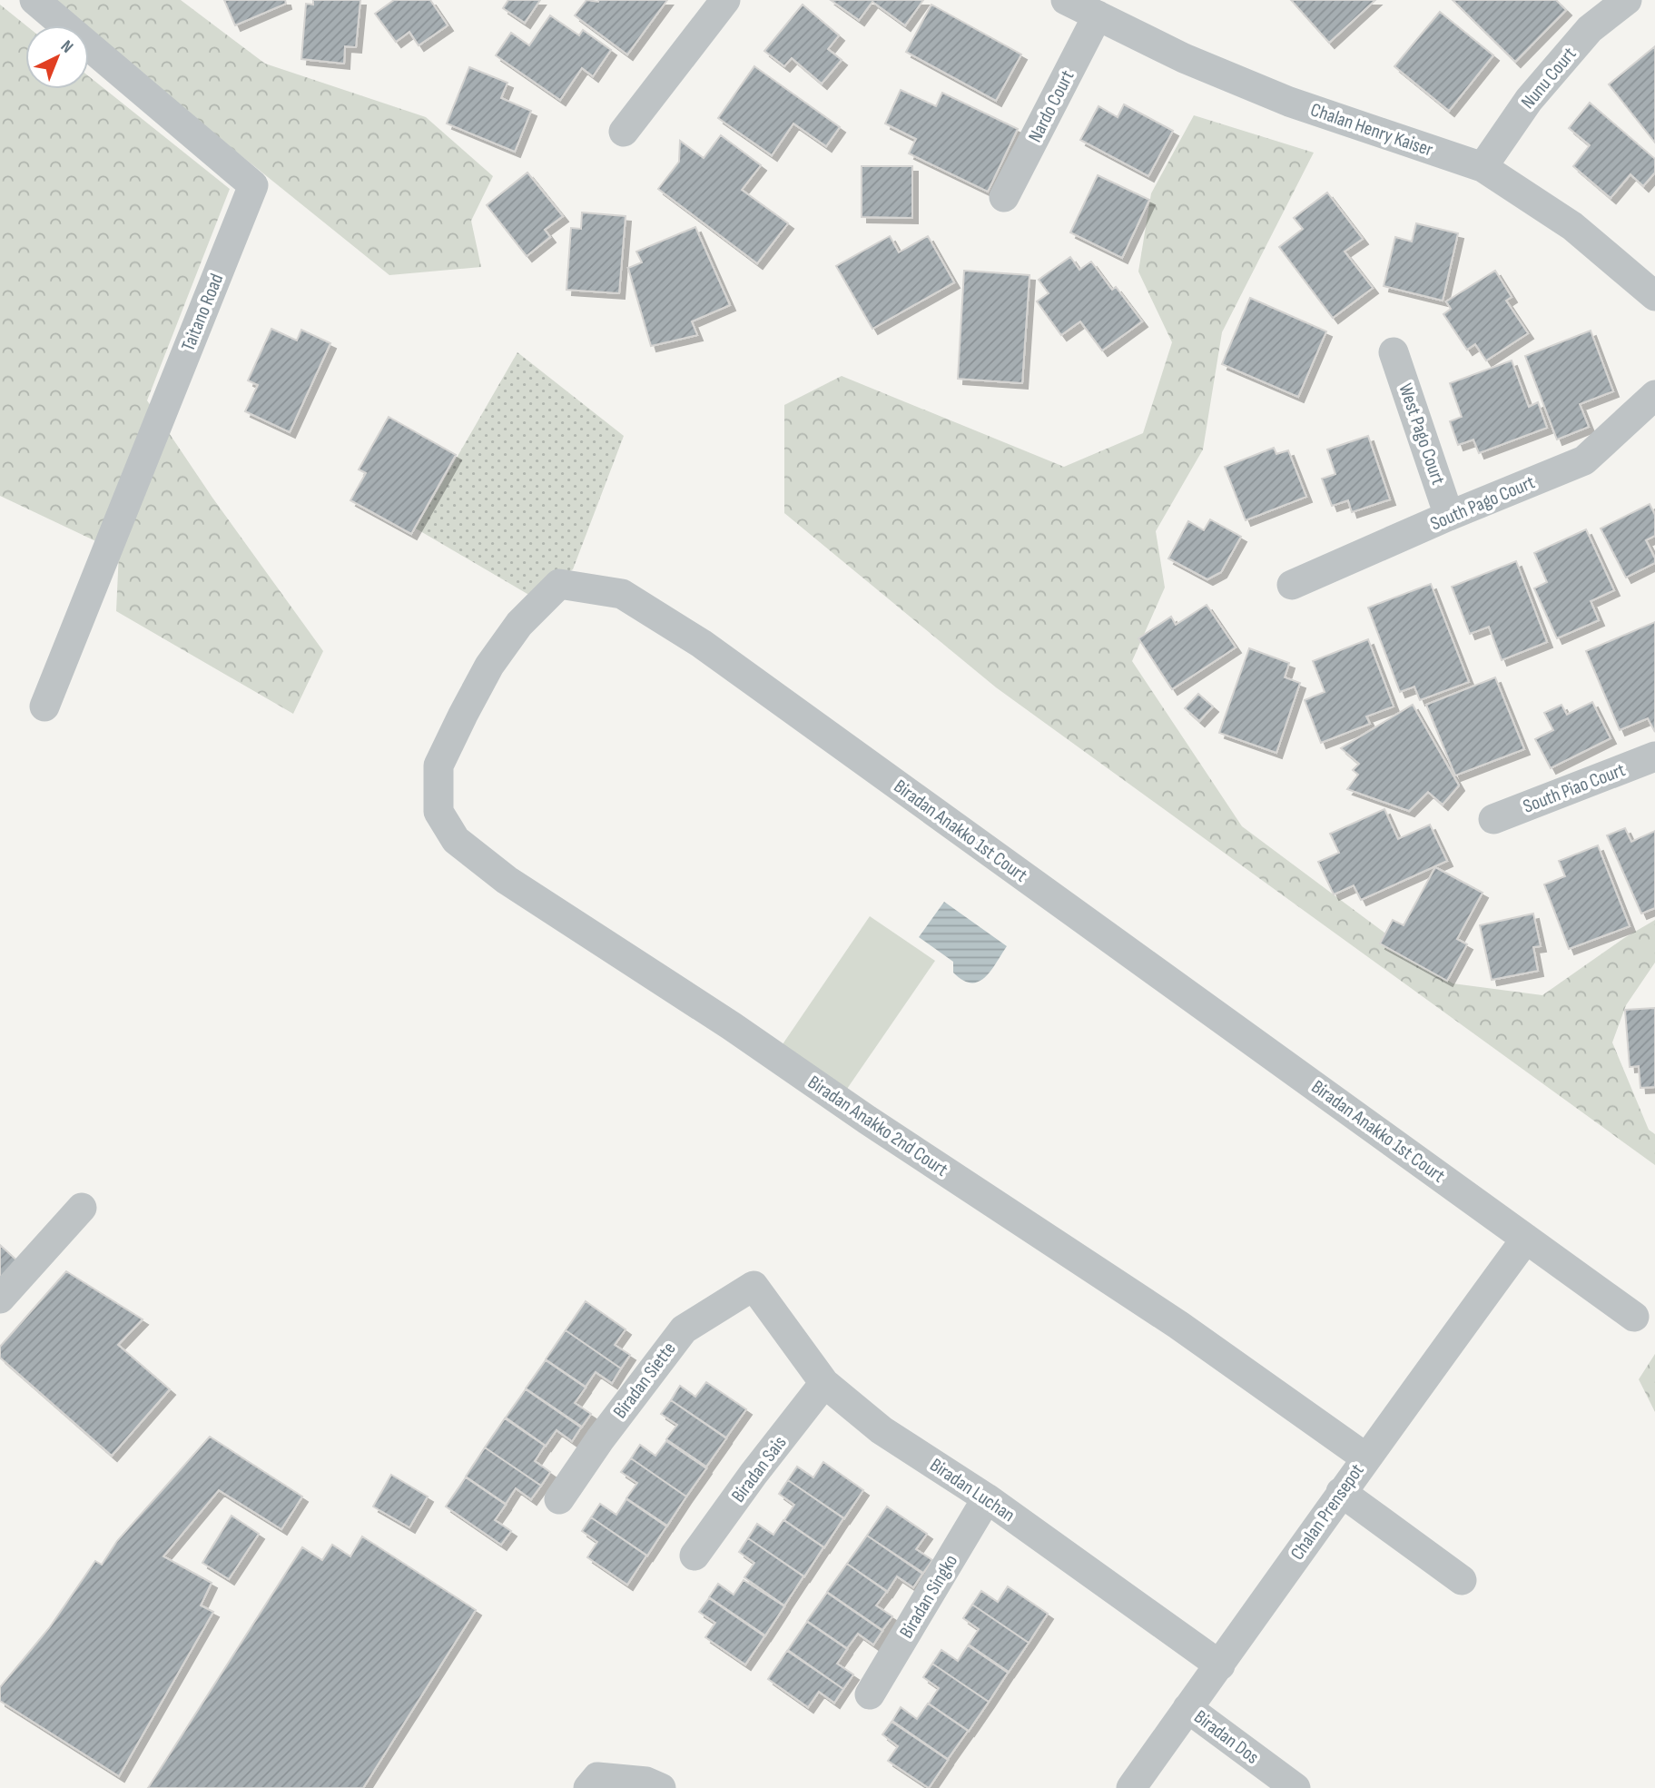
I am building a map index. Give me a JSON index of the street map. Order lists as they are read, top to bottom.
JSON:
{
  "streets": {
    "street": [
      "Nunu Court",
      "Nardo Court",
      "Chalan Henry Kaiser",
      "Taitano Road",
      "West Pago Court",
      "South Pago Court",
      "South Piao Court",
      "Biradan Anakko 1st Court",
      "Biradan Anakko 2nd Court",
      "Biradan Siette",
      "Biradan Sais",
      "Biradan Luchan",
      "Chalan Prensepot",
      "Biradan Singko",
      "Biradan Dos"
    ]
  },
  "crossings": [
    ["Nunu Court", "Chalan Henry Kaiser"],
    ["Nardo Court", "Chalan Henry Kaiser"],
    ["West Pago Court", "South Pago Court"],
    ["Biradan Anakko 1st Court", "Biradan Anakko 2nd Court"],
    ["Biradan Anakko 1st Court", "Chalan Prensepot"],
    ["Biradan Anakko 2nd Court", "Chalan Prensepot"],
    ["Biradan Siette", "Biradan Luchan"],
    ["Biradan Sais", "Biradan Luchan"],
    ["Biradan Luchan", "Chalan Prensepot"],
    ["Biradan Luchan", "Biradan Singko"],
    ["Chalan Prensepot", "Biradan Dos"]
  ],
  "north": "top right"
}
